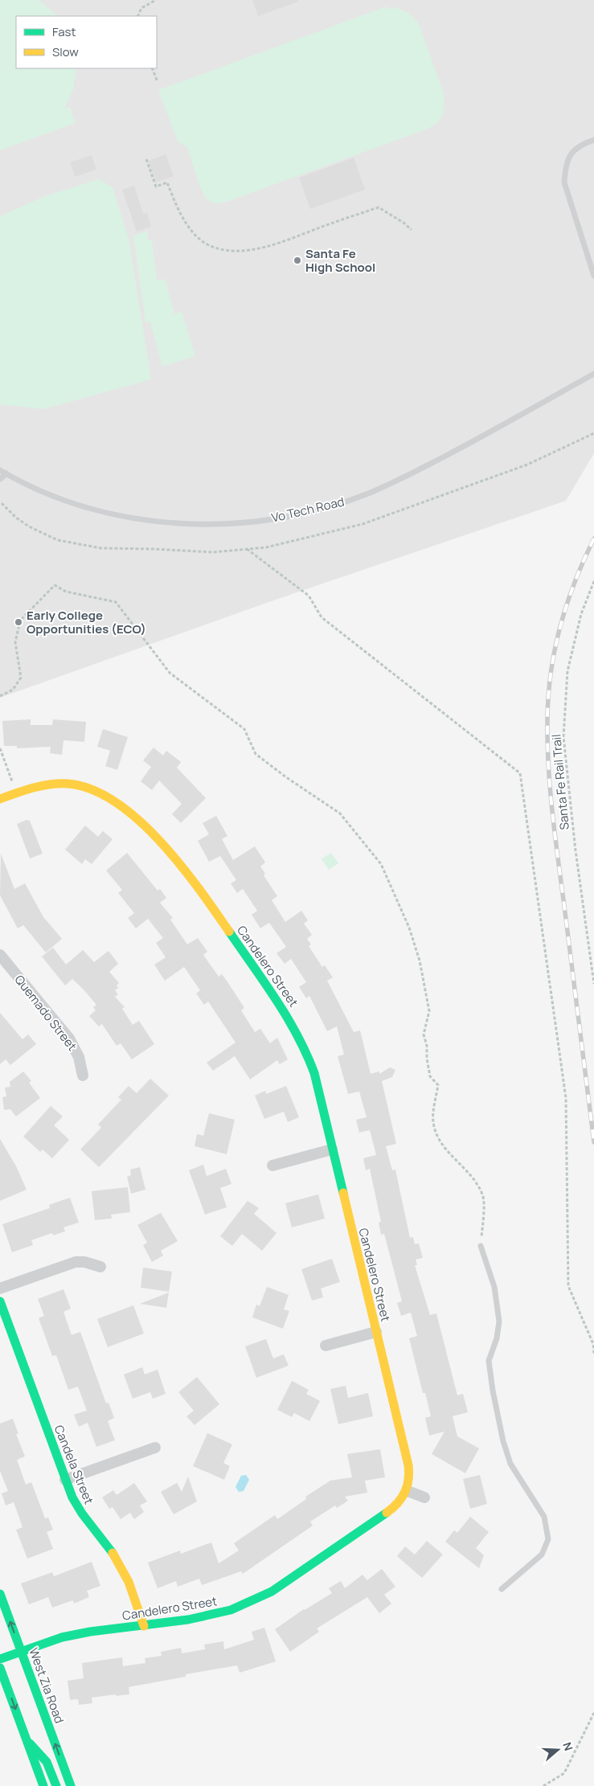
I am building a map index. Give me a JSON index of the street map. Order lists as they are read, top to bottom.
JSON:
{
  "streets": {
    "street": [
      "Candelero Street",
      "Quemado Street",
      "Candela Street",
      "West Zia Road"
    ],
    "lane": ["Vo Tech Road"],
    "path": ["Santa Fe Rail Trail"]
  },
  "crossings": [
    ["Candelero Street", "Candela Street"],
    ["Candelero Street", "West Zia Road"]
  ],
  "places": ["Santa Fe High School", "Early College Opportunities (ECO)"],
  "legend": ["Fast", "Slow"],
  "north": "right"
}
